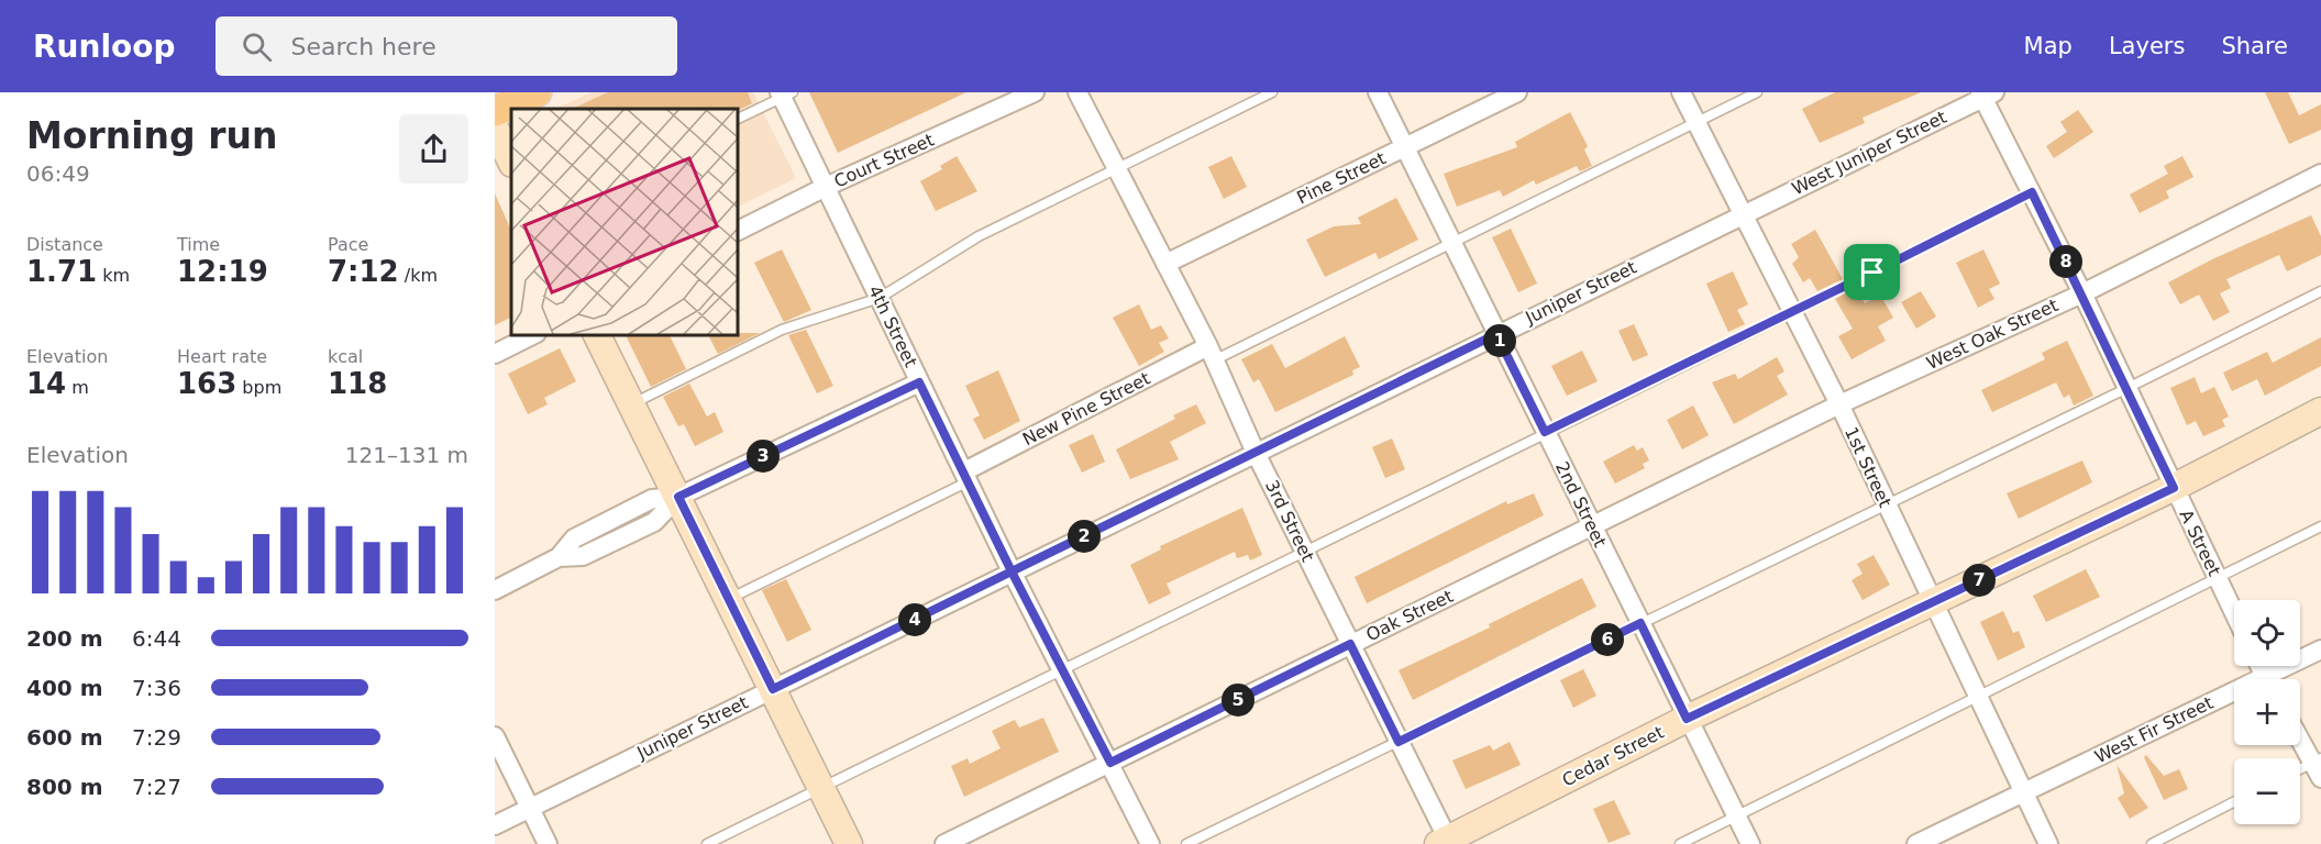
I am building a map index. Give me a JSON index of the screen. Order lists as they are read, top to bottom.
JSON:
{
  "streets": {
    "street": [
      "West Juniper Street",
      "Court Street",
      "Pine Street",
      "Juniper Street",
      "4th Street",
      "West Oak Street",
      "New Pine Street",
      "1st Street",
      "2nd Street",
      "3rd Street",
      "A Street",
      "Oak Street",
      "West Fir Street",
      "Cedar Street"
    ]
  },
  "crossings": [
    ["West Juniper Street", "Juniper Street"],
    ["West Juniper Street", "1st Street"],
    ["West Juniper Street", "A Street"],
    ["Court Street", "4th Street"],
    ["Pine Street", "2nd Street"],
    ["Pine Street", "3rd Street"],
    ["Juniper Street", "4th Street"],
    ["Juniper Street", "1st Street"],
    ["Juniper Street", "2nd Street"],
    ["Juniper Street", "3rd Street"],
    ["4th Street", "New Pine Street"],
    ["4th Street", "Oak Street"],
    ["West Oak Street", "1st Street"],
    ["West Oak Street", "A Street"],
    ["West Oak Street", "Oak Street"],
    ["New Pine Street", "3rd Street"],
    ["1st Street", "Oak Street"],
    ["1st Street", "West Fir Street"],
    ["1st Street", "Cedar Street"],
    ["2nd Street", "Oak Street"],
    ["2nd Street", "Cedar Street"],
    ["3rd Street", "Oak Street"],
    ["3rd Street", "Cedar Street"],
    ["A Street", "Cedar Street"]
  ],
  "page": {
    "header": "Runloop",
    "search": "Search here",
    "nav": ["Map", "Layers", "Share"],
    "heading": ["Morning run", "06:49"],
    "stats": [
      ["Distance", "1.71 km"],
      ["Time", "12:19"],
      ["Pace", "7:12 /km"],
      ["Elevation", "14 m"],
      ["Heart rate", "163 bpm"],
      ["kcal", "118"]
    ],
    "pins": [
      "8",
      "1",
      "3",
      "2",
      "7",
      "4",
      "6",
      "5"
    ],
    "chart": ["Elevation", "121–131 m"],
    "map_buttons": ["+", "−"],
    "list": [
      {
        "name": "200 m",
        "note": "6:44"
      },
      {
        "name": "400 m",
        "note": "7:36"
      },
      {
        "name": "600 m",
        "note": "7:29"
      },
      {
        "name": "800 m",
        "note": "7:27"
      }
    ]
  }
}
